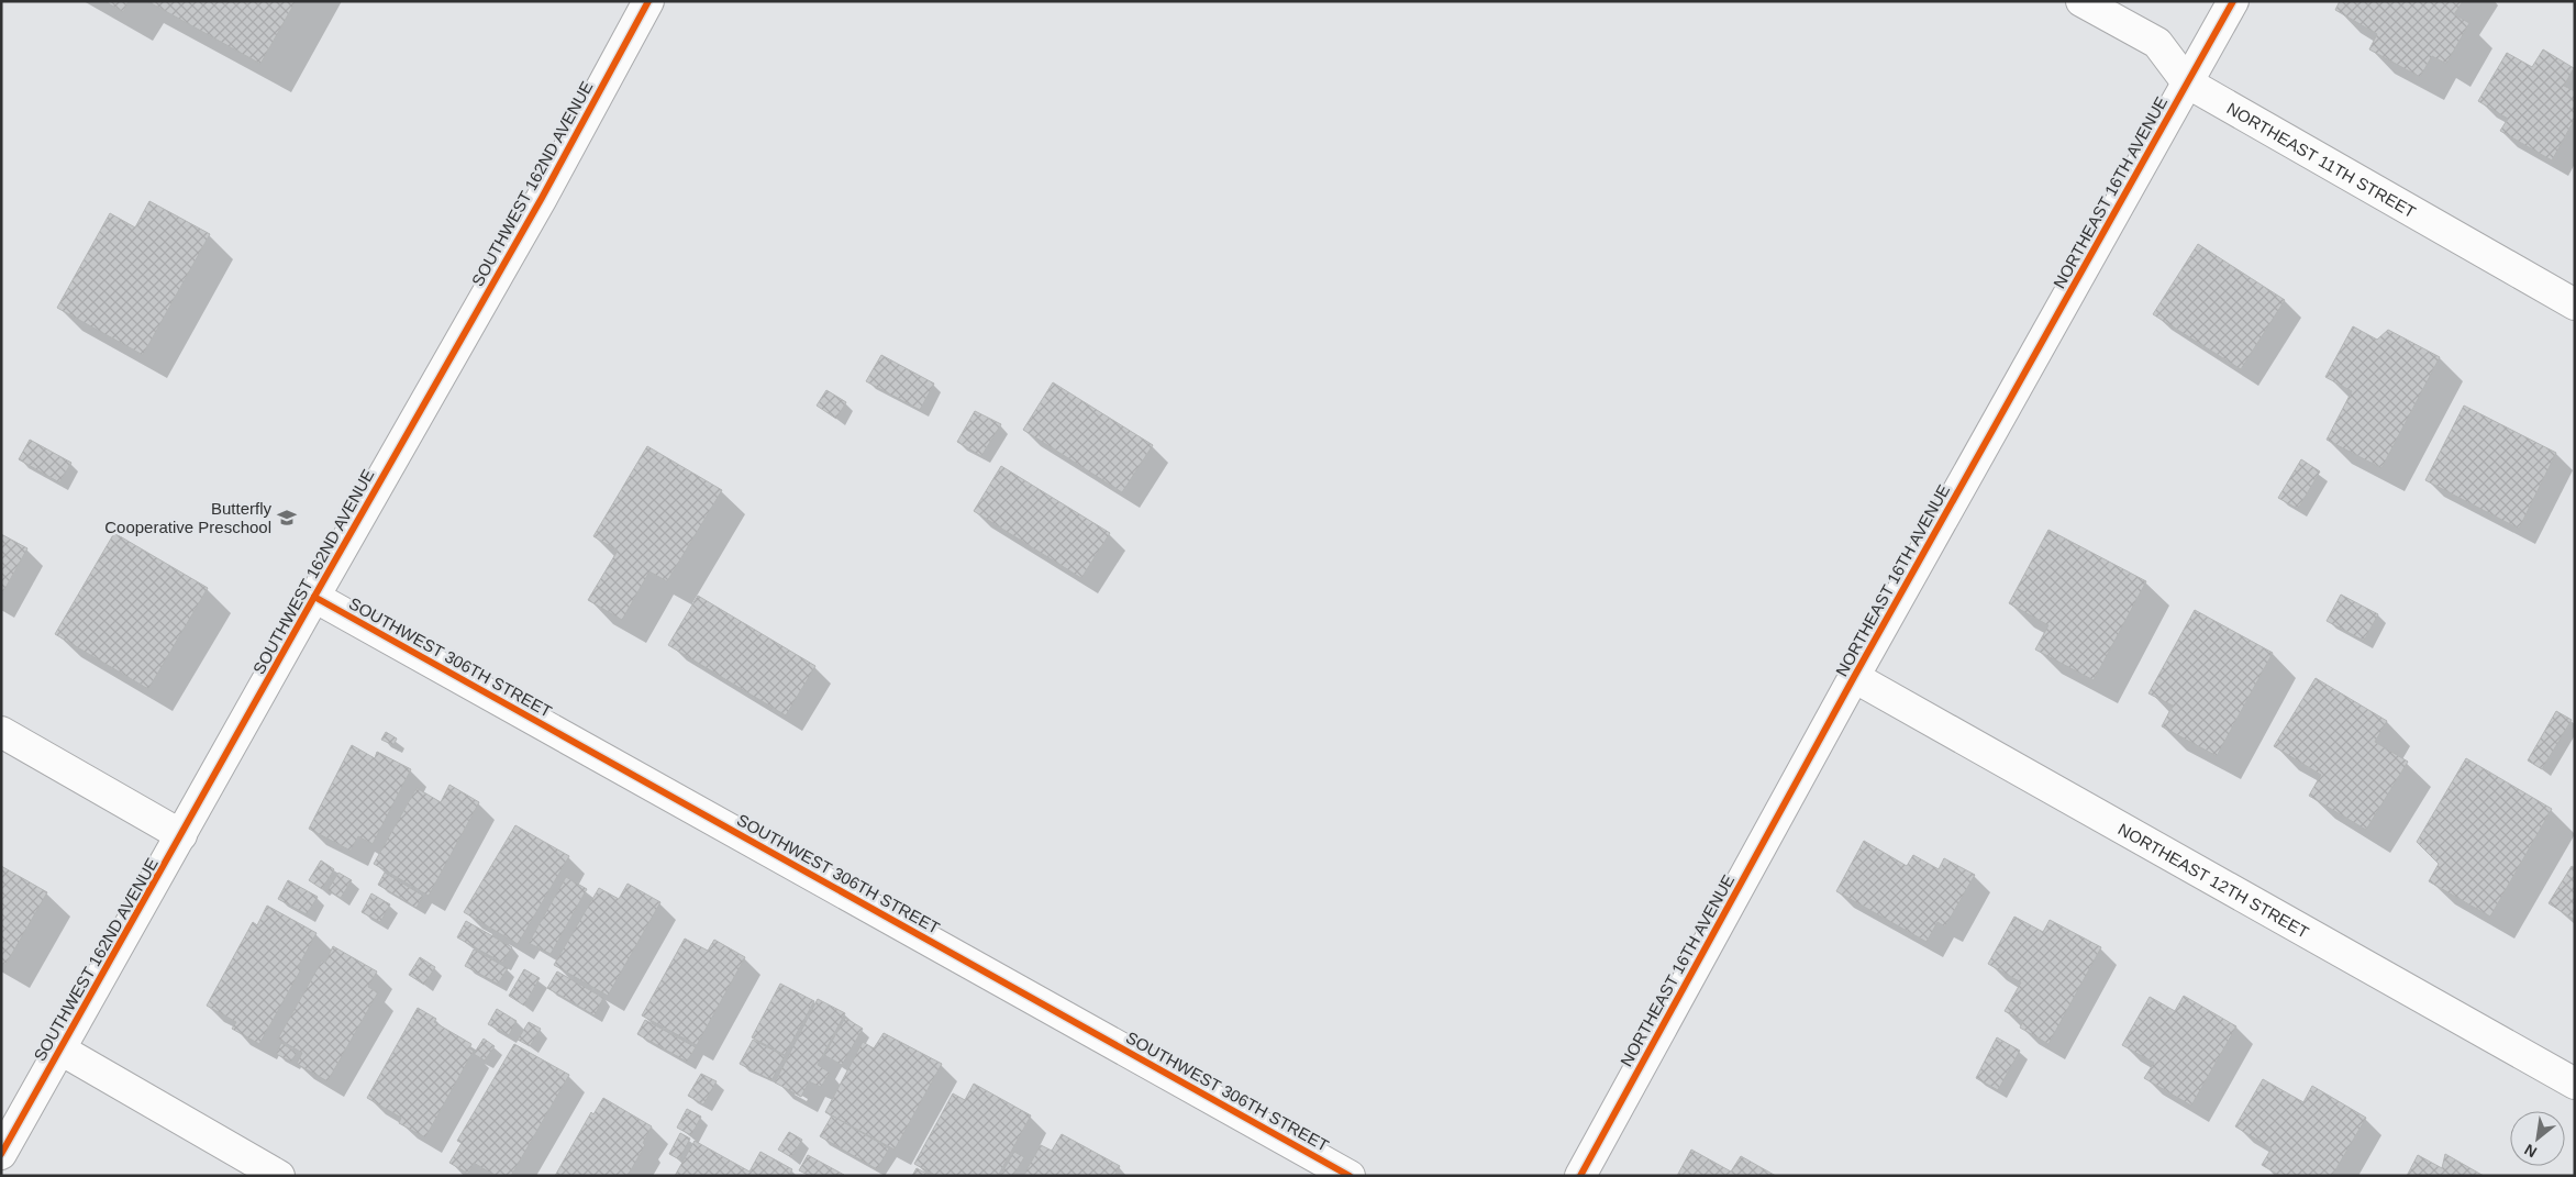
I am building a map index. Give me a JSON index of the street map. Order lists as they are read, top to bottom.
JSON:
{
  "streets": {
    "street": [
      "NORTHEAST 11TH STREET",
      "SOUTHWEST 162ND AVENUE",
      "NORTHEAST 16TH AVENUE",
      "SOUTHWEST 306TH STREET",
      "NORTHEAST 12TH STREET"
    ]
  },
  "crossings": [
    ["NORTHEAST 11TH STREET", "NORTHEAST 16TH AVENUE"],
    ["SOUTHWEST 162ND AVENUE", "SOUTHWEST 306TH STREET"],
    ["NORTHEAST 16TH AVENUE", "NORTHEAST 12TH STREET"]
  ],
  "places": {
    "school or university": ["Butterfly Cooperative Preschool"]
  },
  "north": "bottom left"
}
